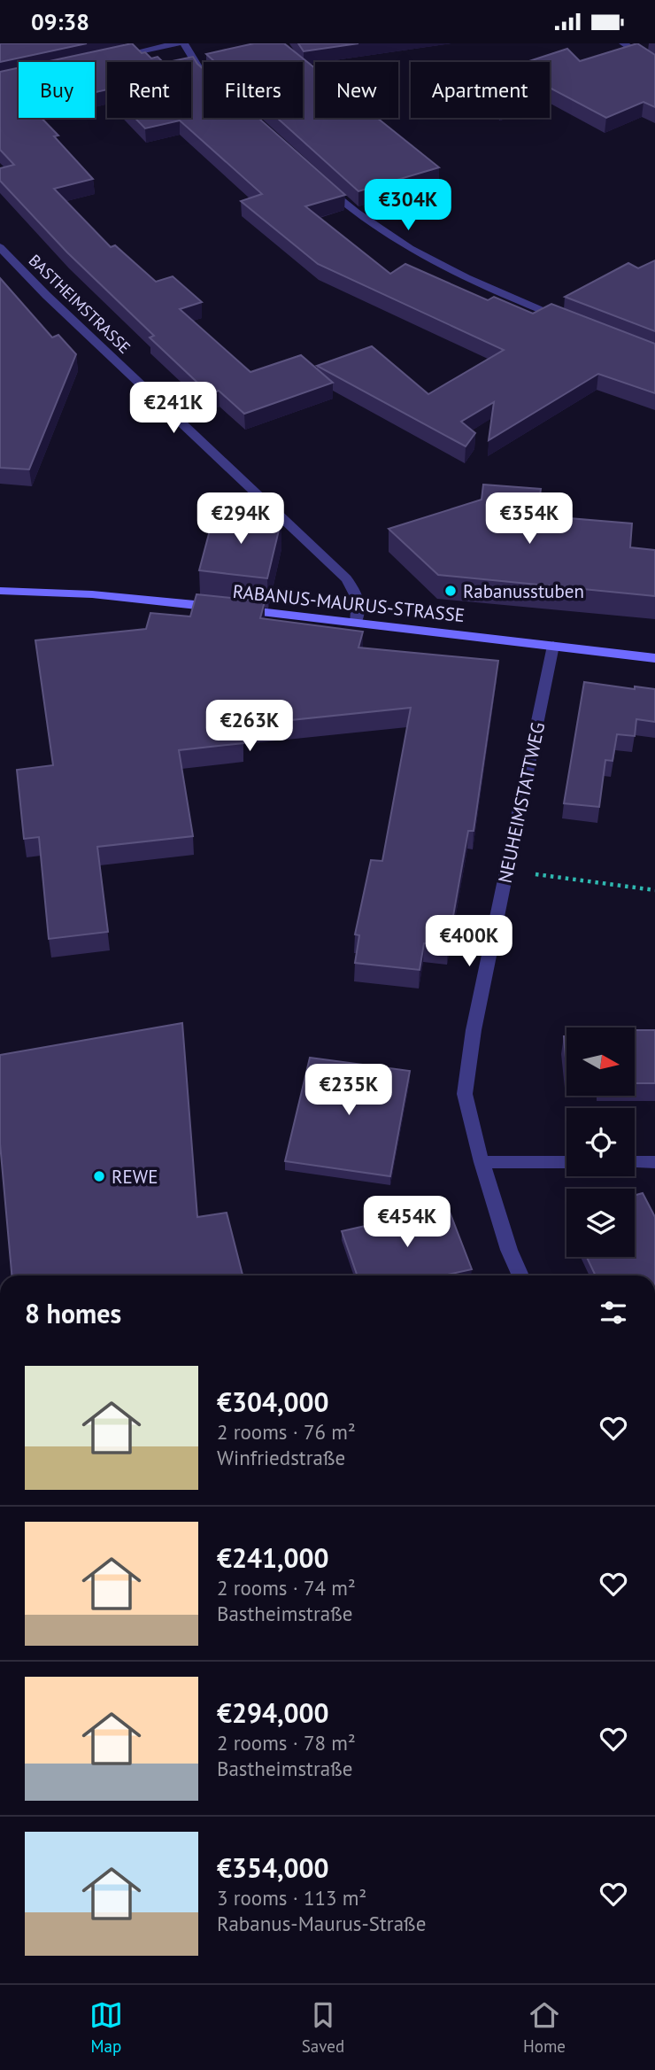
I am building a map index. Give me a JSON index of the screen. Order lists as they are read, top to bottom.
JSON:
{
  "streets": {
    "main road": ["RABANUS-MAURUS-STRASSE"],
    "street": ["BASTHEIMSTRASSE", "NEUHEIMSTATTWEG"]
  },
  "crossings": [
    ["BASTHEIMSTRASSE", "RABANUS-MAURUS-STRASSE"],
    ["RABANUS-MAURUS-STRASSE", "NEUHEIMSTATTWEG"]
  ],
  "places": ["Rabanusstuben", "REWE"],
  "north": "right",
  "page": {
    "status": "09:38",
    "chip": [
      "Buy",
      "Rent",
      "Filters",
      "New",
      "Apartment"
    ],
    "price": [
      "€304K",
      "€241K",
      "€294K",
      "€354K",
      "€263K",
      "€400K",
      "€235K",
      "€454K"
    ],
    "heading": "8 homes",
    "list": [
      {
        "name": "€304,000",
        "note": "2 rooms · 76 m² · Winfriedstraße"
      },
      {
        "name": "€241,000",
        "note": "2 rooms · 74 m² · Bastheimstraße"
      },
      {
        "name": "€294,000",
        "note": "2 rooms · 78 m² · Bastheimstraße"
      },
      {
        "name": "€354,000",
        "note": "3 rooms · 113 m² · Rabanus-Maurus-Straße"
      }
    ],
    "tabs": ["Map", "Saved", "Home"]
  }
}
